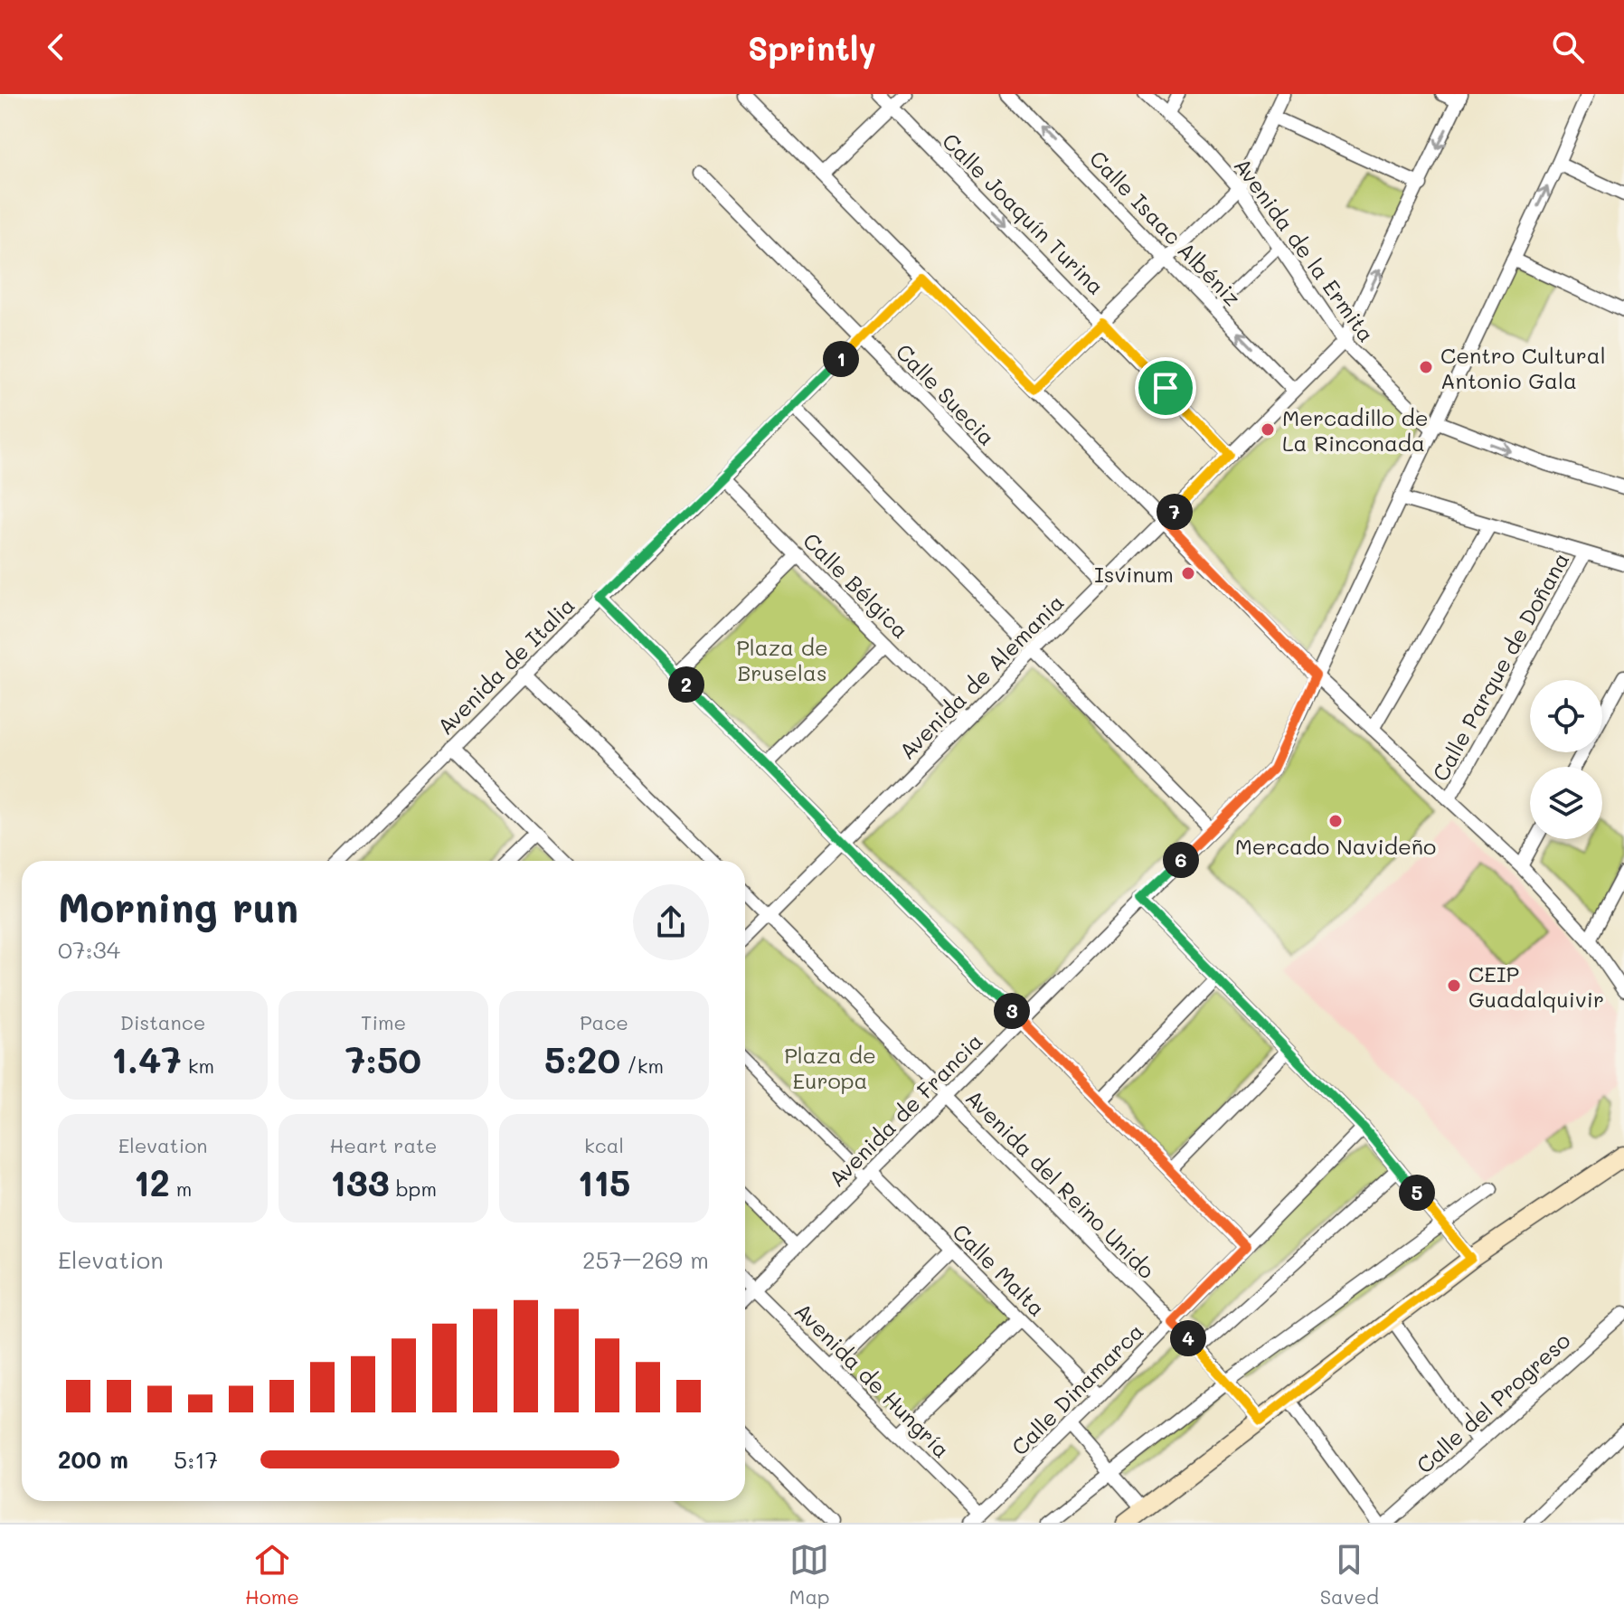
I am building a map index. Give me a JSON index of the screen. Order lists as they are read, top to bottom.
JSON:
{
  "streets": {
    "street": [
      "Calle Joaquín Turina",
      "Calle Isaac Albéniz",
      "Avenida de la Ermita",
      "Calle Suecia",
      "Calle Bélgica",
      "Avenida de Italia",
      "Calle Parque de Doñana",
      "Avenida de Alemania",
      "Avenida de Francia",
      "Avenida del Reino Unido",
      "Calle Malta",
      "Avenida de Hungría",
      "Calle Dinamarca",
      "Calle del Progreso"
    ]
  },
  "crossings": [
    ["Calle Joaquín Turina", "Avenida de Alemania"],
    ["Calle Isaac Albéniz", "Avenida de Alemania"],
    ["Avenida de la Ermita", "Avenida de Alemania"],
    ["Avenida de la Ermita", "Avenida de Francia"],
    ["Calle Suecia", "Avenida de Italia"],
    ["Calle Suecia", "Avenida de Alemania"],
    ["Calle Bélgica", "Avenida de Italia"],
    ["Calle Bélgica", "Avenida de Alemania"],
    ["Avenida de Alemania", "Avenida del Reino Unido"],
    ["Avenida de Francia", "Avenida del Reino Unido"],
    ["Avenida de Francia", "Calle Malta"],
    ["Avenida de Francia", "Avenida de Hungría"],
    ["Avenida del Reino Unido", "Calle Dinamarca"],
    ["Calle Malta", "Calle Dinamarca"],
    ["Avenida de Hungría", "Calle Dinamarca"]
  ],
  "one_way": ["Calle Isaac Albéniz"],
  "parks": ["Plaza de Bruselas", "Plaza de Europa"],
  "places": [
    "Centro Cultural Antonio Gala",
    "Mercadillo de La Rinconada",
    "Isvinum",
    "Mercado Navideño",
    "CEIP Guadalquivir"
  ],
  "page": {
    "header": "Sprintly",
    "pins": [
      "1",
      "7",
      "2",
      "6",
      "3",
      "5",
      "4"
    ],
    "heading": ["Morning run", "07:34"],
    "stats": [
      ["Distance", "1.47 km"],
      ["Time", "7:50"],
      ["Pace", "5:20 /km"],
      ["Elevation", "12 m"],
      ["Heart rate", "133 bpm"],
      ["kcal", "115"]
    ],
    "chart": ["Elevation", "257–269 m"],
    "list": [
      {
        "name": "200 m",
        "note": "5:17"
      }
    ],
    "tabs": ["Home", "Map", "Saved"]
  }
}
